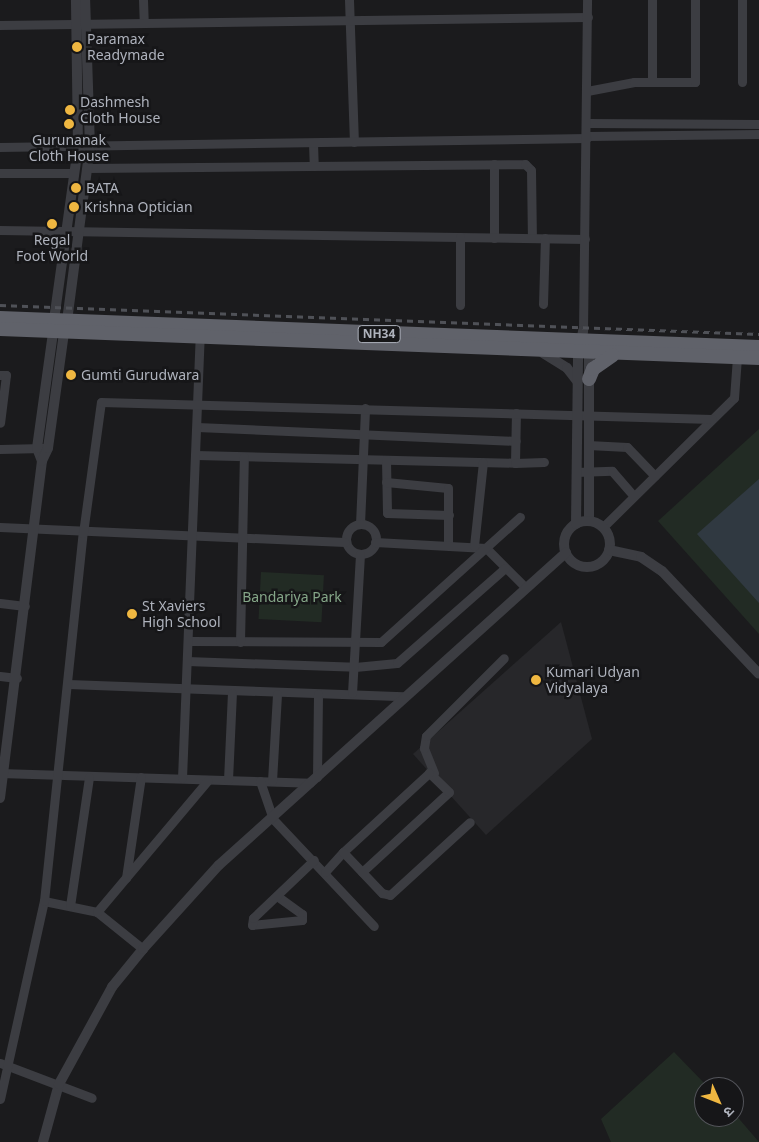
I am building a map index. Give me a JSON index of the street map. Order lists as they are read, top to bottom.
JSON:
{
  "streets": {
    "highway": ["NH34"]
  },
  "parks": ["Bandariya Park"],
  "places": [
    "Paramax Readymade",
    "Dashmesh Cloth House",
    "Gurunanak Cloth House",
    "BATA",
    "Krishna Optician",
    "Regal Foot World",
    "Gumti Gurudwara",
    "St Xaviers High School",
    "Kumari Udyan Vidyalaya"
  ],
  "north": "bottom right"
}
